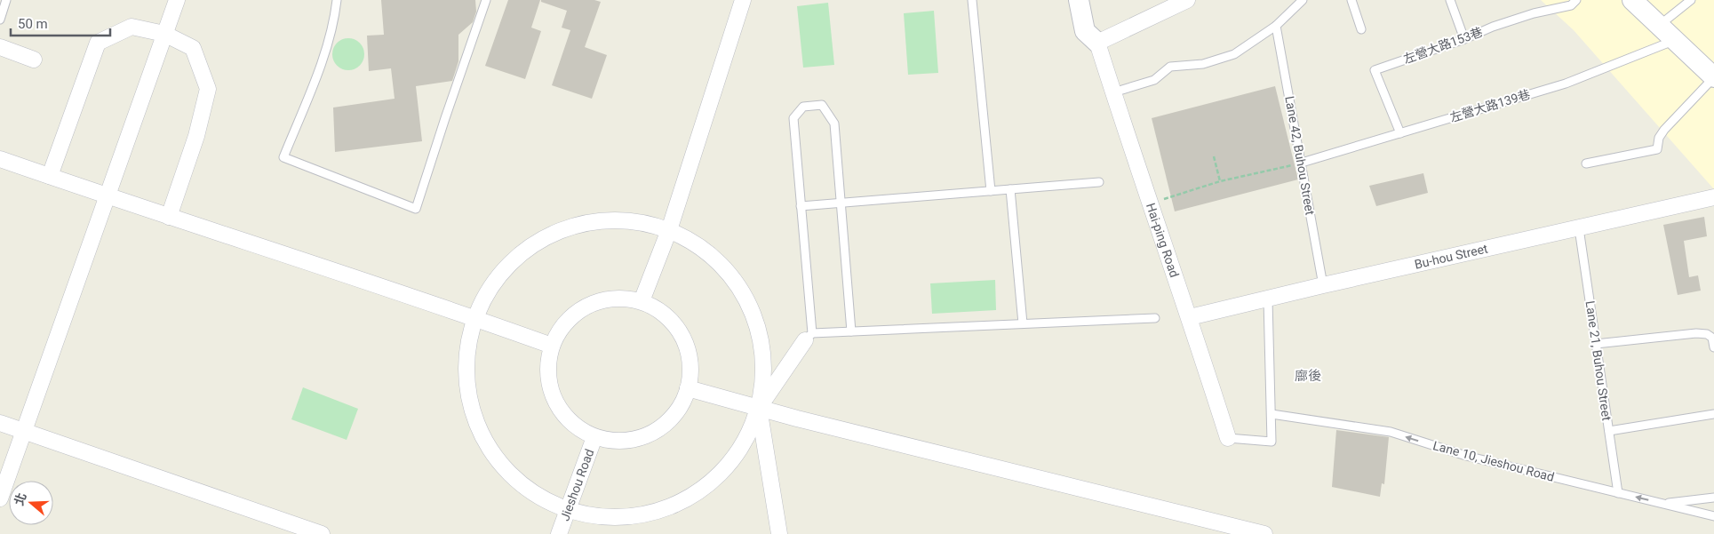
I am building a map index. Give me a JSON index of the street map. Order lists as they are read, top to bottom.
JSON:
{
  "streets": {
    "street": ["Hai-ping Road", "Bu-hou Street", "Jieshou Road"],
    "lane": [
      "左營大路153巷",
      "左營大路139巷",
      "Lane 42, Buhou Street",
      "Lane 21, Buhou Street",
      "Lane 10, Jieshou Road"
    ]
  },
  "crossings": [
    ["左營大路153巷", "左營大路139巷"],
    ["左營大路139巷", "Lane 42, Buhou Street"],
    ["Lane 42, Buhou Street", "Bu-hou Street"],
    ["Hai-ping Road", "Bu-hou Street"],
    ["Bu-hou Street", "Lane 21, Buhou Street"],
    ["Lane 21, Buhou Street", "Lane 10, Jieshou Road"]
  ],
  "one_way": ["Lane 10, Jieshou Road"],
  "districts": ["廍後"],
  "scale_bar": "50 m",
  "north": "left"
}
